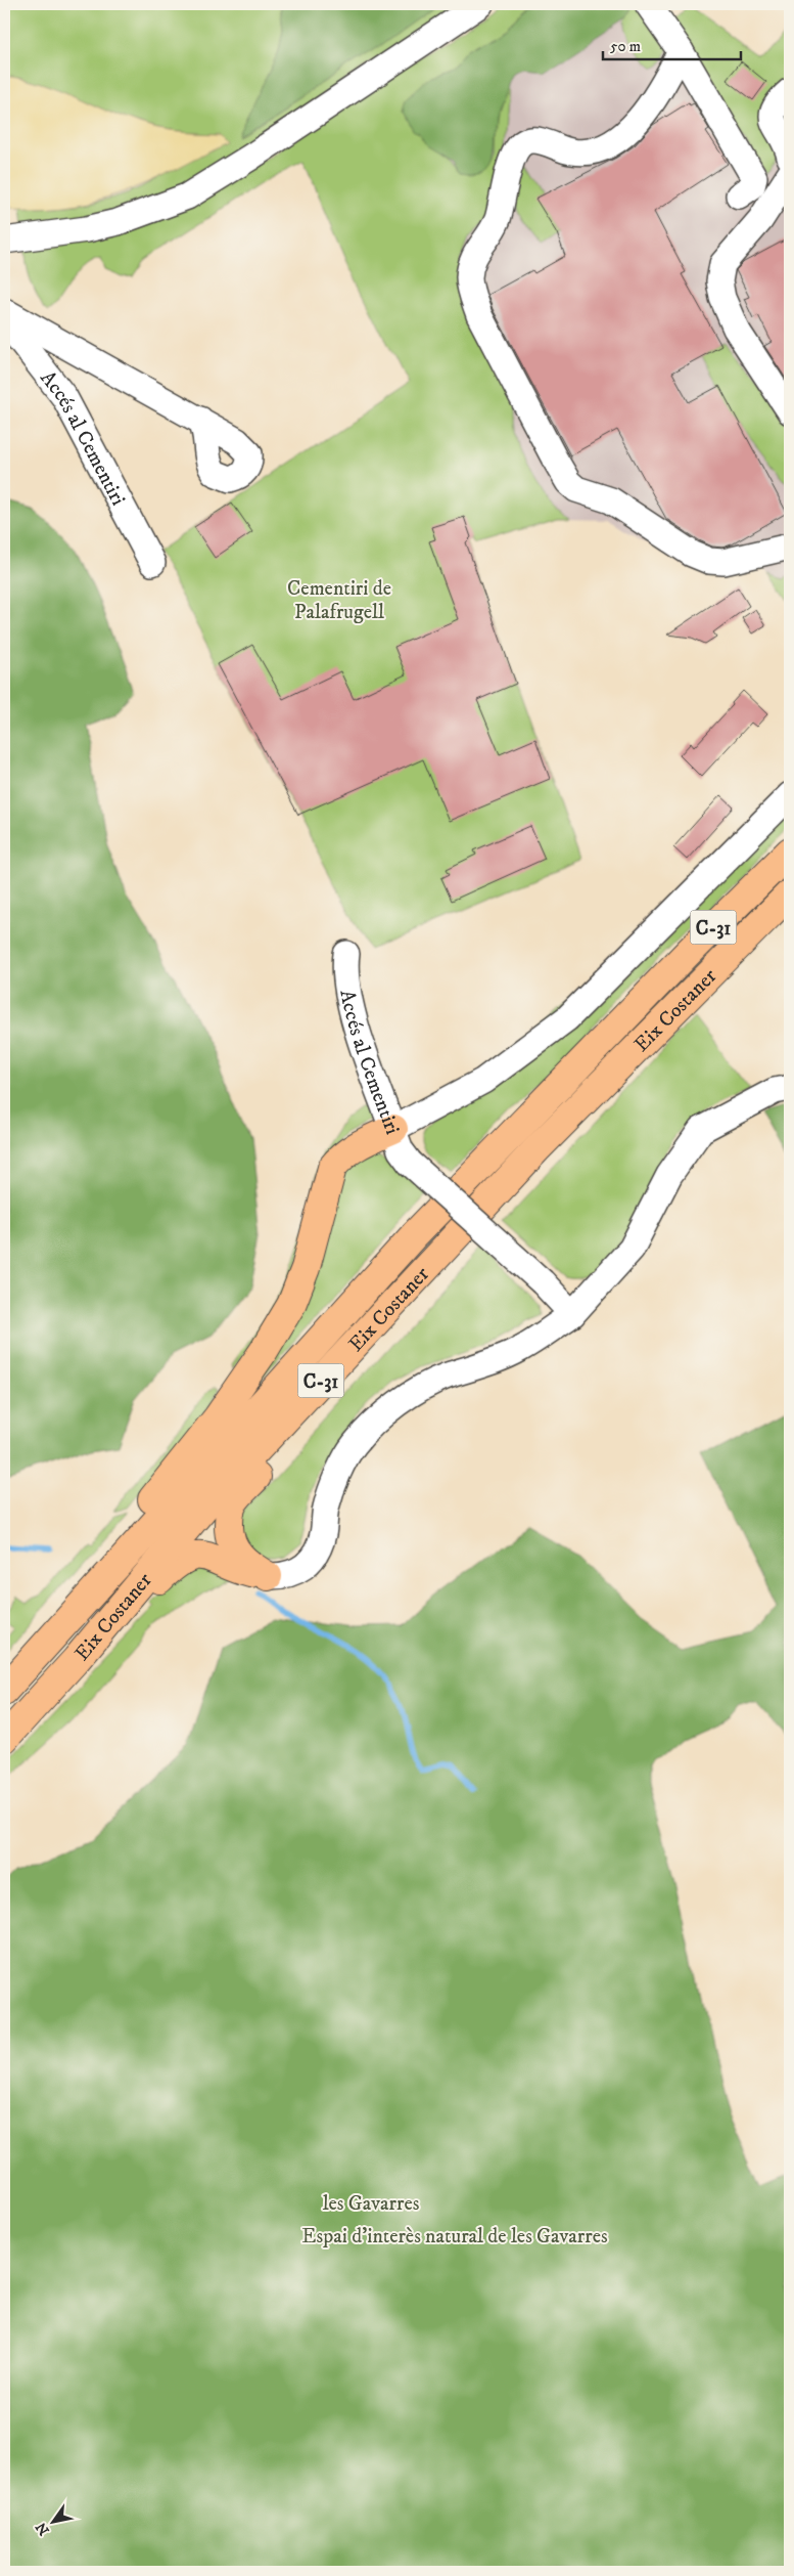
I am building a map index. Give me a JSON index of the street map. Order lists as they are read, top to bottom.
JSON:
{
  "streets": {
    "highway": ["C-31", "Eix Costaner"],
    "street": ["Accés al Cementiri"]
  },
  "parks": ["Cementiri de Palafrugell", "les Gavarres", "Espai d'interès natural de les Gavarres"],
  "scale_bar": "50 m",
  "north": "bottom left"
}
